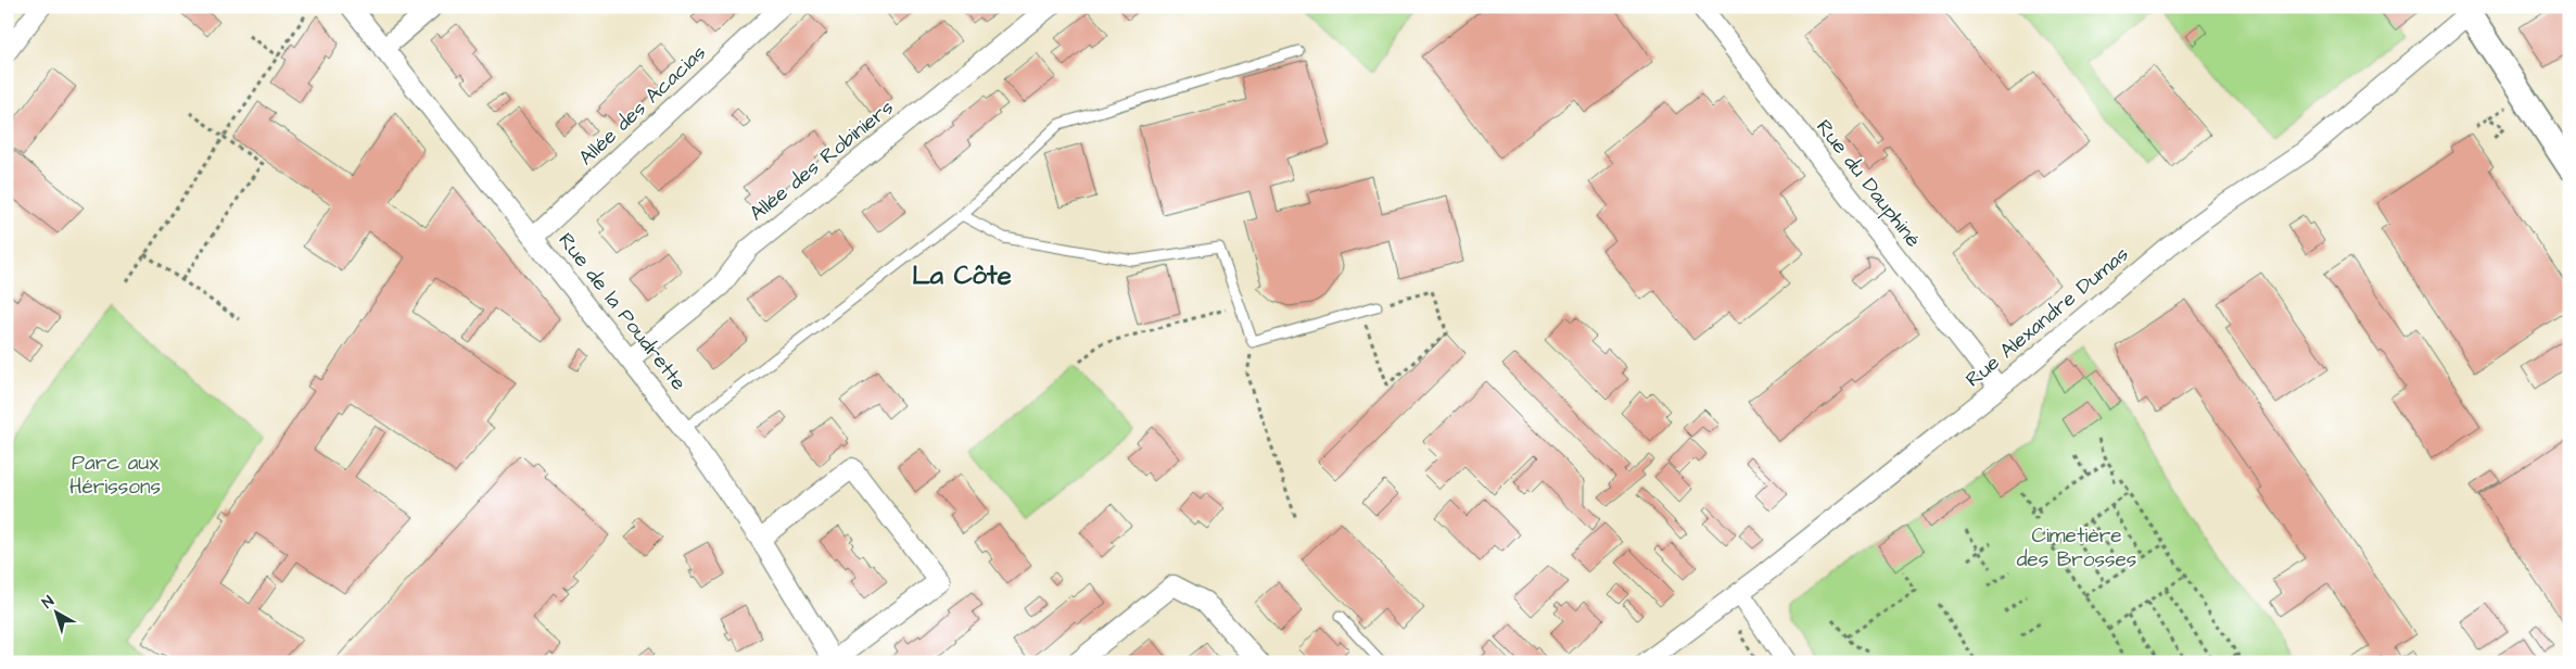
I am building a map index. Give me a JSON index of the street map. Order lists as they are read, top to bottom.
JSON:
{
  "streets": {
    "street": [
      "Allée des Acacias",
      "Allée des Robiniers",
      "Rue du Dauphiné",
      "Rue de la Poudrette",
      "Rue Alexandre Dumas"
    ]
  },
  "crossings": [
    ["Allée des Acacias", "Rue de la Poudrette"],
    ["Allée des Robiniers", "Rue de la Poudrette"],
    ["Rue du Dauphiné", "Rue Alexandre Dumas"]
  ],
  "districts": ["La Côte"],
  "parks": ["Parc aux Hérissons", "Cimetière des Brosses"],
  "north": "top left"
}
